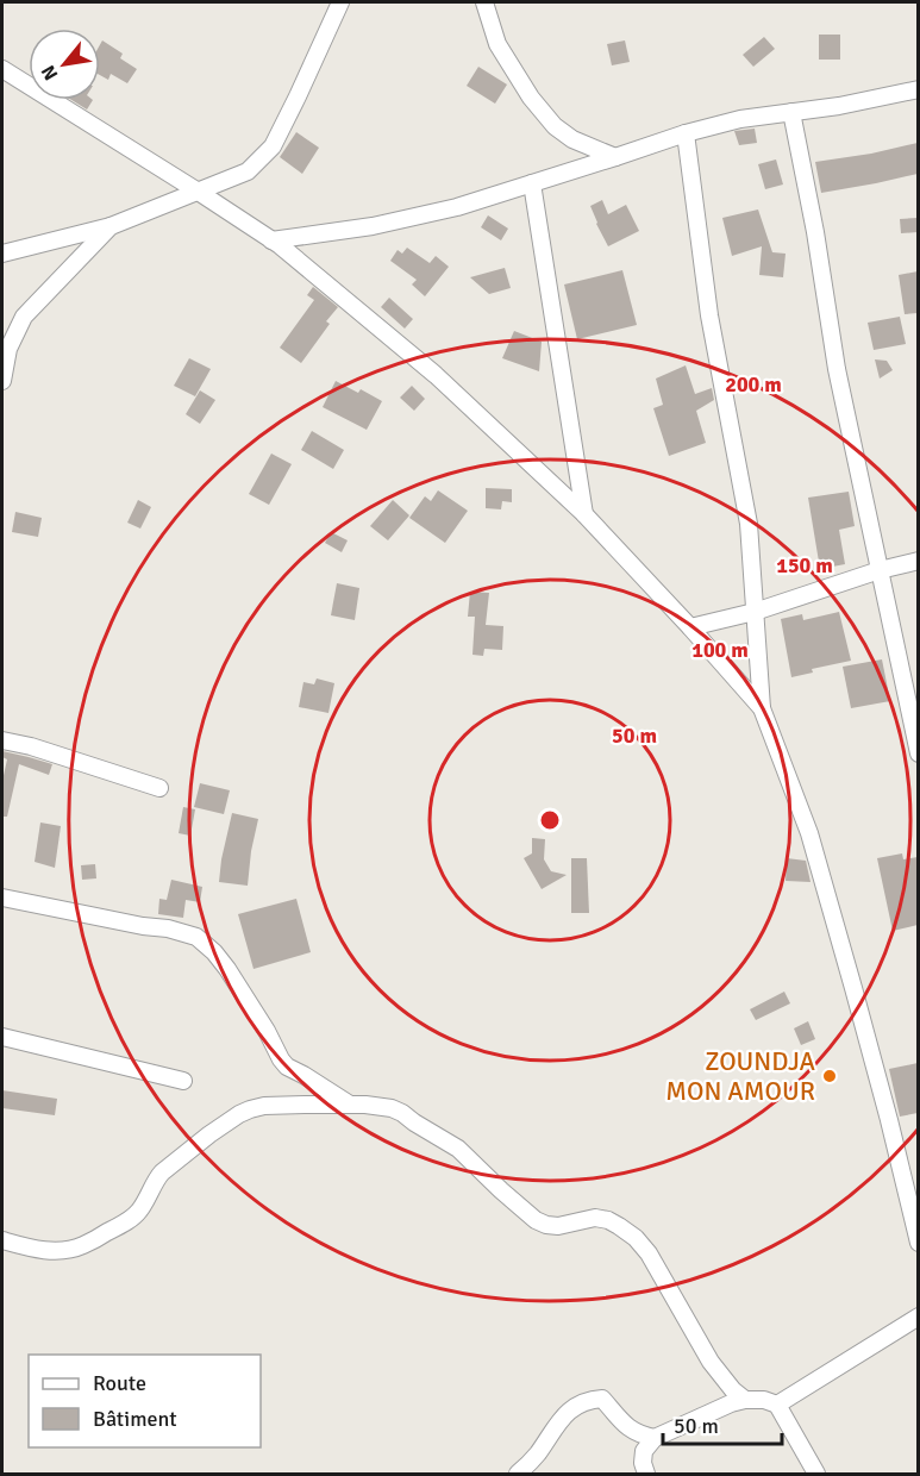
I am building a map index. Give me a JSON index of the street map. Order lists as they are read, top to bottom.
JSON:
{
  "places": ["ZOUNDJA MON AMOUR"],
  "legend": ["Route", "Bâtiment"],
  "scale_bar": "50 m",
  "north": "bottom left",
  "rings": [
    "200 m",
    "150 m",
    "100 m",
    "50 m"
  ]
}
